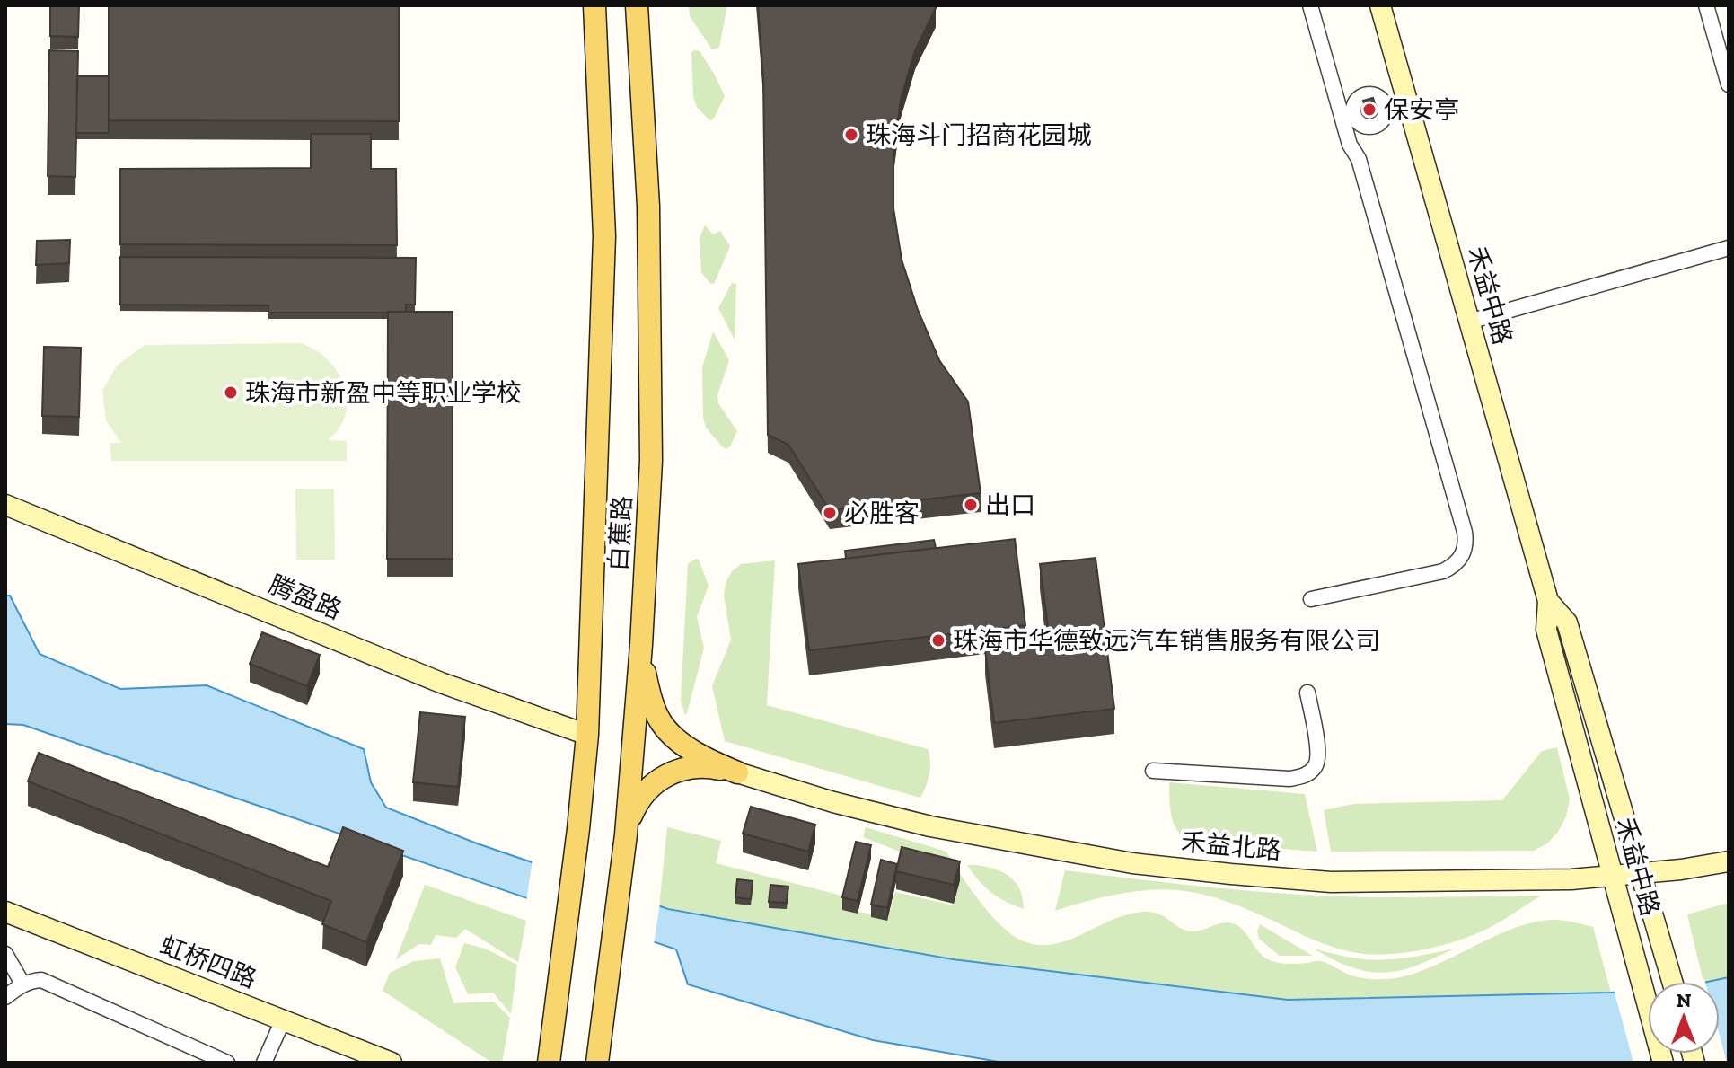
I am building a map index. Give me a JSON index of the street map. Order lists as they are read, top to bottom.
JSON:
{
  "streets": {
    "main road": ["白蕉路"],
    "street": [
      "禾益中路",
      "腾盈路",
      "禾益北路",
      "虹桥四路"
    ]
  },
  "crossings": [
    ["禾益中路", "禾益北路"],
    ["白蕉路", "腾盈路"]
  ],
  "places": [
    "保安亭",
    "珠海斗门招商花园城",
    "珠海市新盈中等职业学校",
    "出口",
    "必胜客",
    "珠海市华德致远汽车销售服务有限公司"
  ],
  "north": "top"
}
